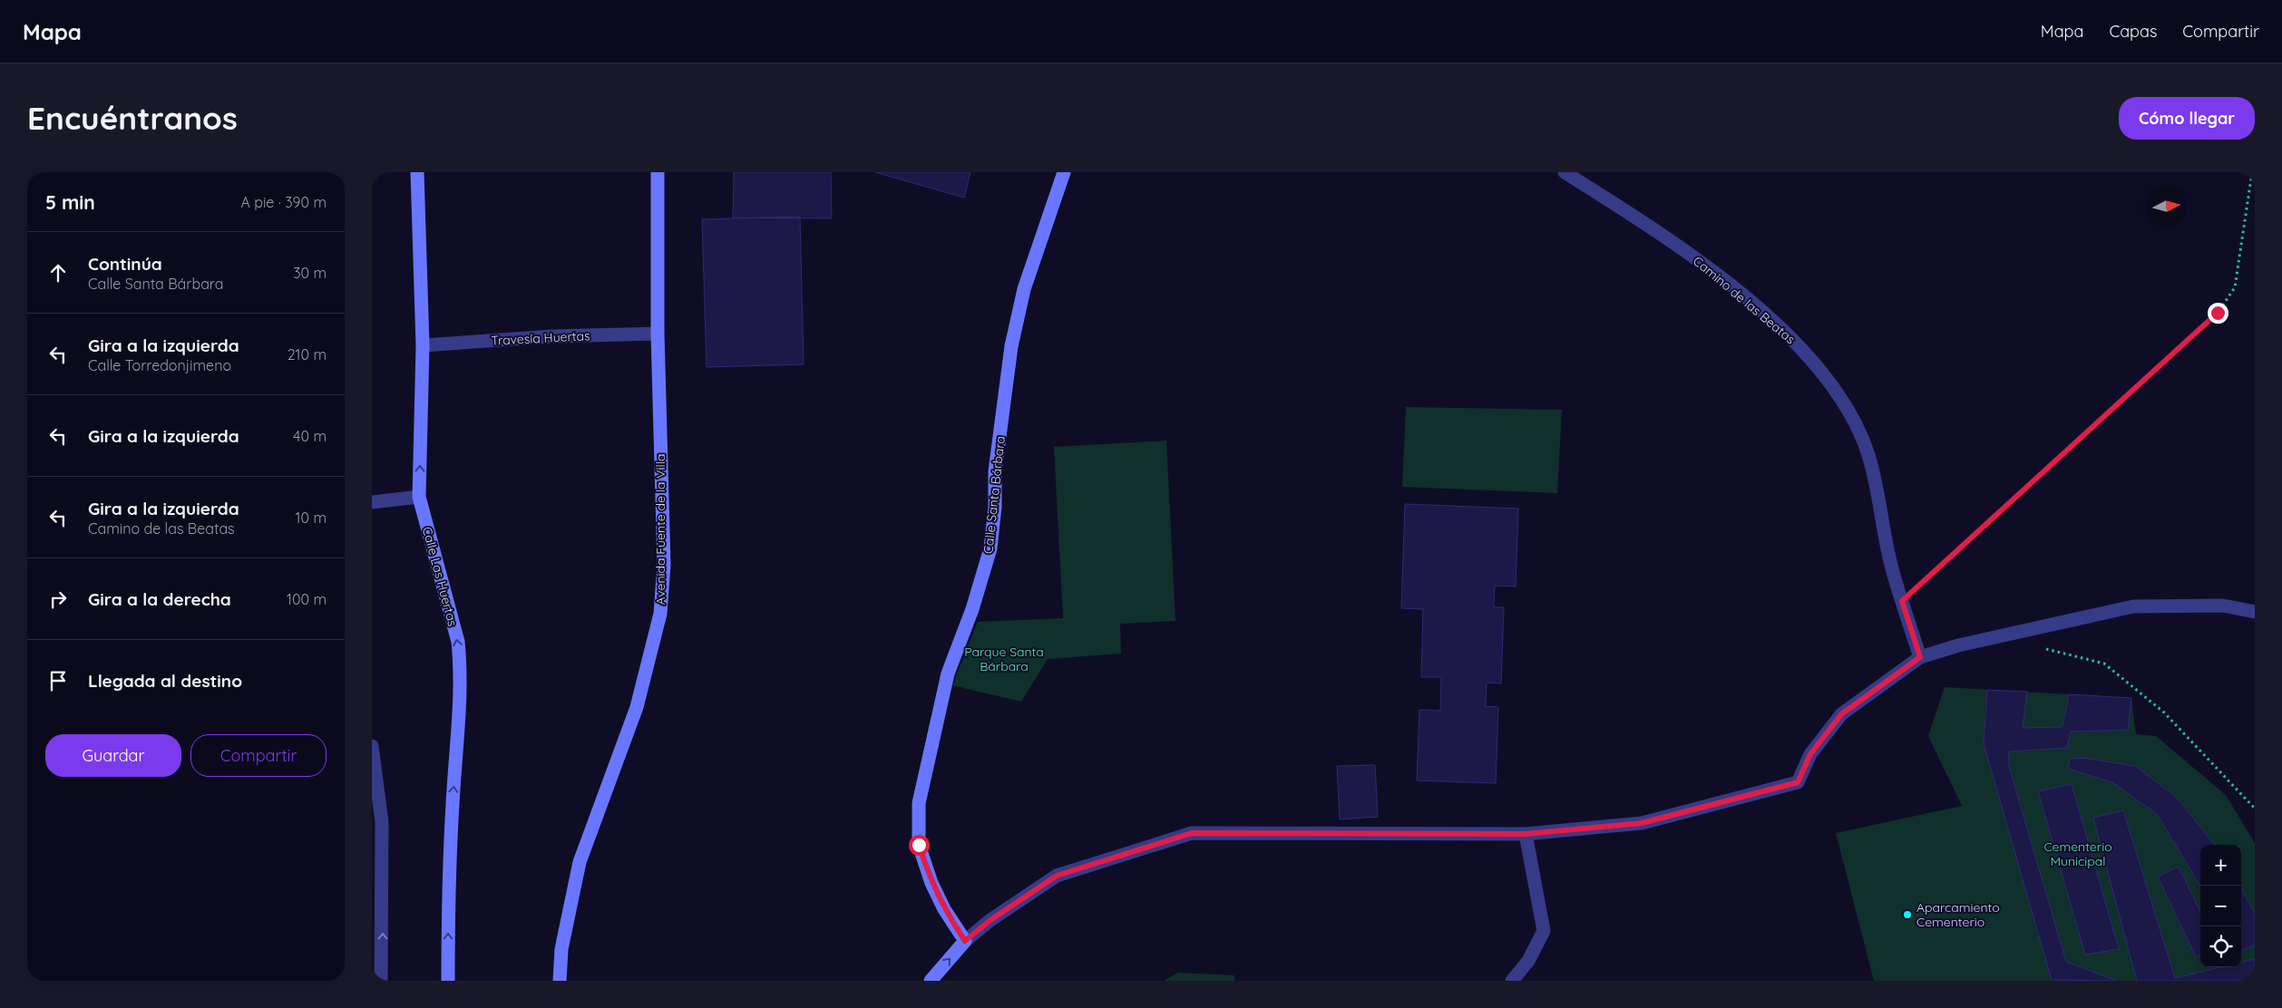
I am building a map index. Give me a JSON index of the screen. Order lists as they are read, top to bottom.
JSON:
{
  "streets": {
    "street": [
      "Camino de las Beatas",
      "Travesía Huertas",
      "Calle Santa Bárbara",
      "Avenida Fuente de la Villa",
      "Calle Las Huertas"
    ]
  },
  "crossings": [
    ["Travesía Huertas", "Avenida Fuente de la Villa"],
    ["Travesía Huertas", "Calle Las Huertas"]
  ],
  "parks": ["Parque Santa Bárbara", "Cementerio Municipal"],
  "places": ["Aparcamiento Cementerio"],
  "north": "right",
  "page": {
    "header": "Mapa",
    "nav": ["Mapa", "Capas", "Compartir"],
    "buttons": [
      "Cómo llegar",
      ["Guardar", "Compartir"]
    ],
    "title": "Encuéntranos",
    "heading": ["5 min", "A pie · 390 m"],
    "list": [
      ["Continúa", "Calle Santa Bárbara", "30 m"],
      ["Gira a la izquierda", "Calle Torredonjimeno", "210 m"],
      ["Gira a la izquierda", "40 m"],
      ["Gira a la izquierda", "Camino de las Beatas", "10 m"],
      ["Gira a la derecha", "100 m"],
      "Llegada al destino"
    ],
    "map_buttons": ["+", "−"]
  }
}
